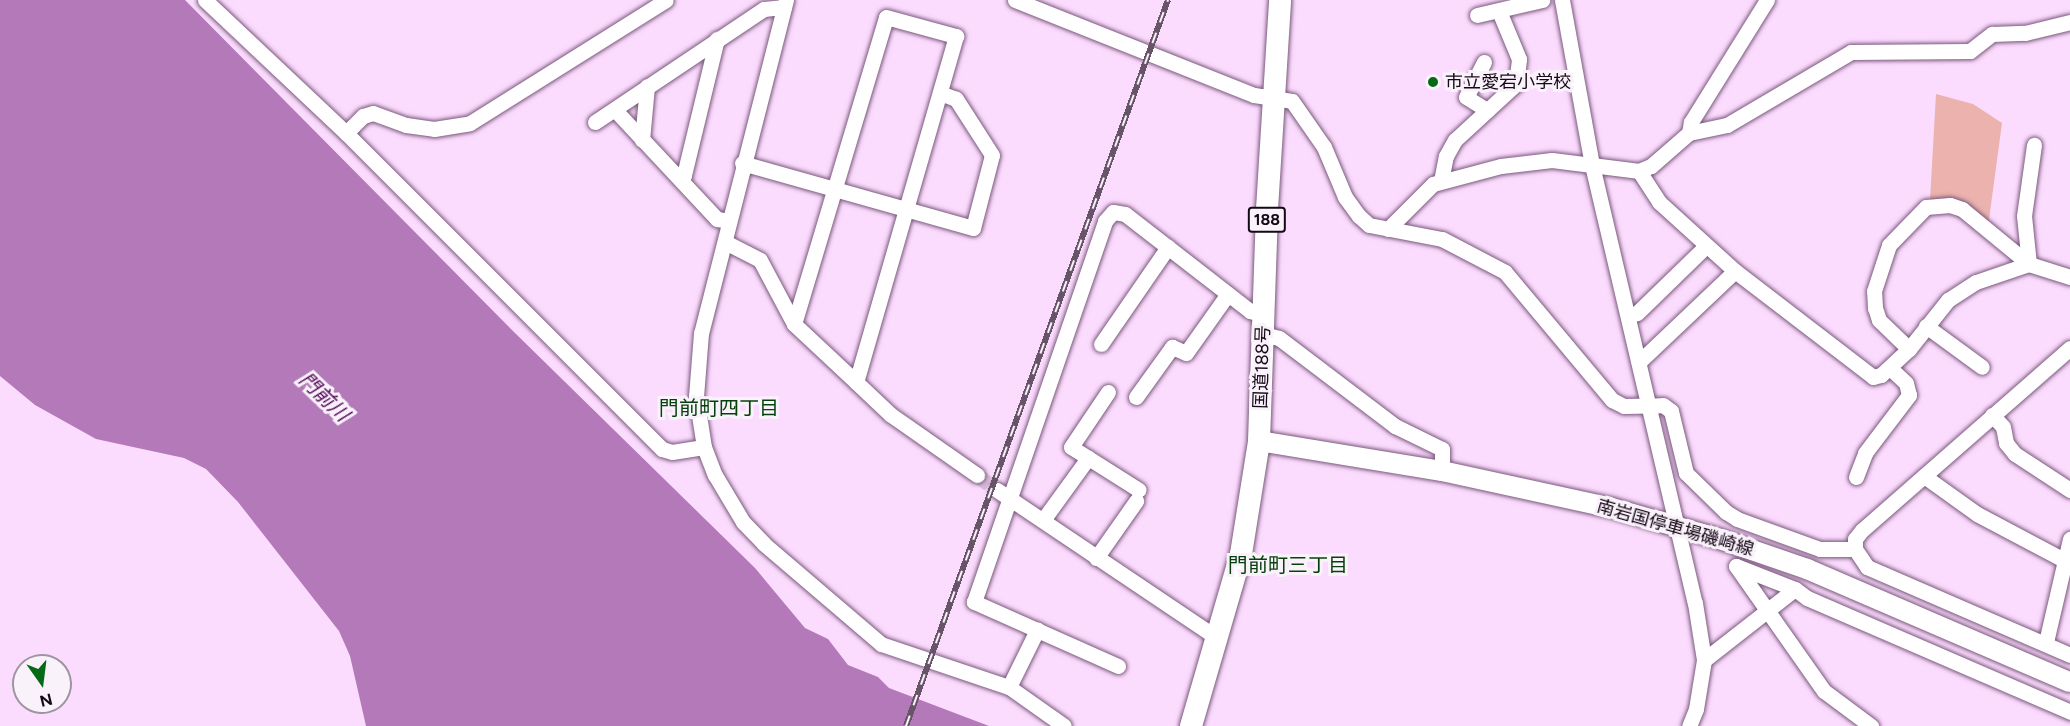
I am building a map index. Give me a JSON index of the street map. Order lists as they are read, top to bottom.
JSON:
{
  "streets": {
    "highway": ["188", "国道188号"],
    "main road": ["南岩国停車場磯崎線"]
  },
  "crossings": [
    ["国道188号", "南岩国停車場磯崎線"]
  ],
  "districts": ["門前町四丁目", "門前町三丁目"],
  "water": ["門前川"],
  "places": ["市立愛宕小学校"],
  "north": "bottom"
}
